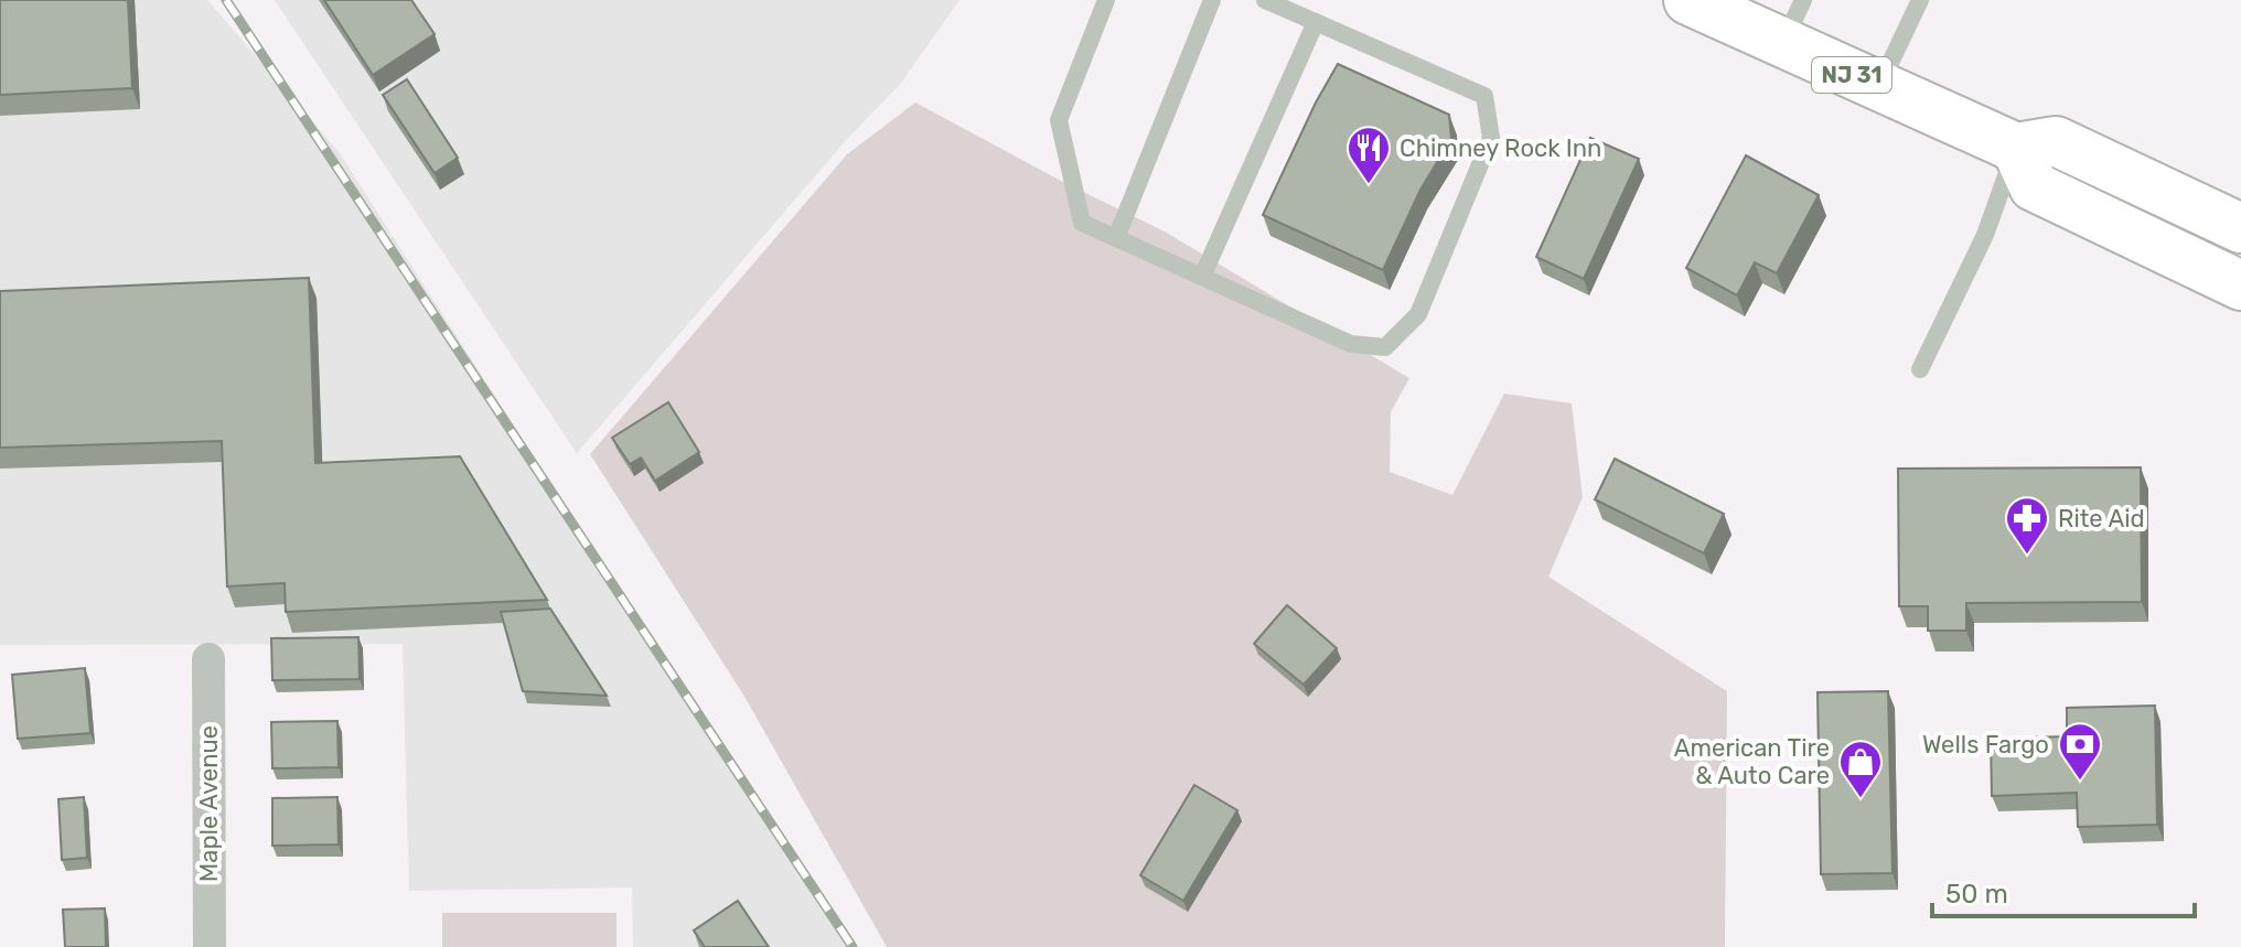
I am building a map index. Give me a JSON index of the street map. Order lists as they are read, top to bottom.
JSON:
{
  "streets": {
    "highway": ["NJ 31"],
    "street": ["Maple Avenue"]
  },
  "places": {
    "restaurant": ["Chimney Rock Inn"],
    "pharmacy": ["Rite Aid"],
    "bank": ["Wells Fargo"],
    "shop": ["American Tire & Auto Care"]
  },
  "scale_bar": "50 m"
}
